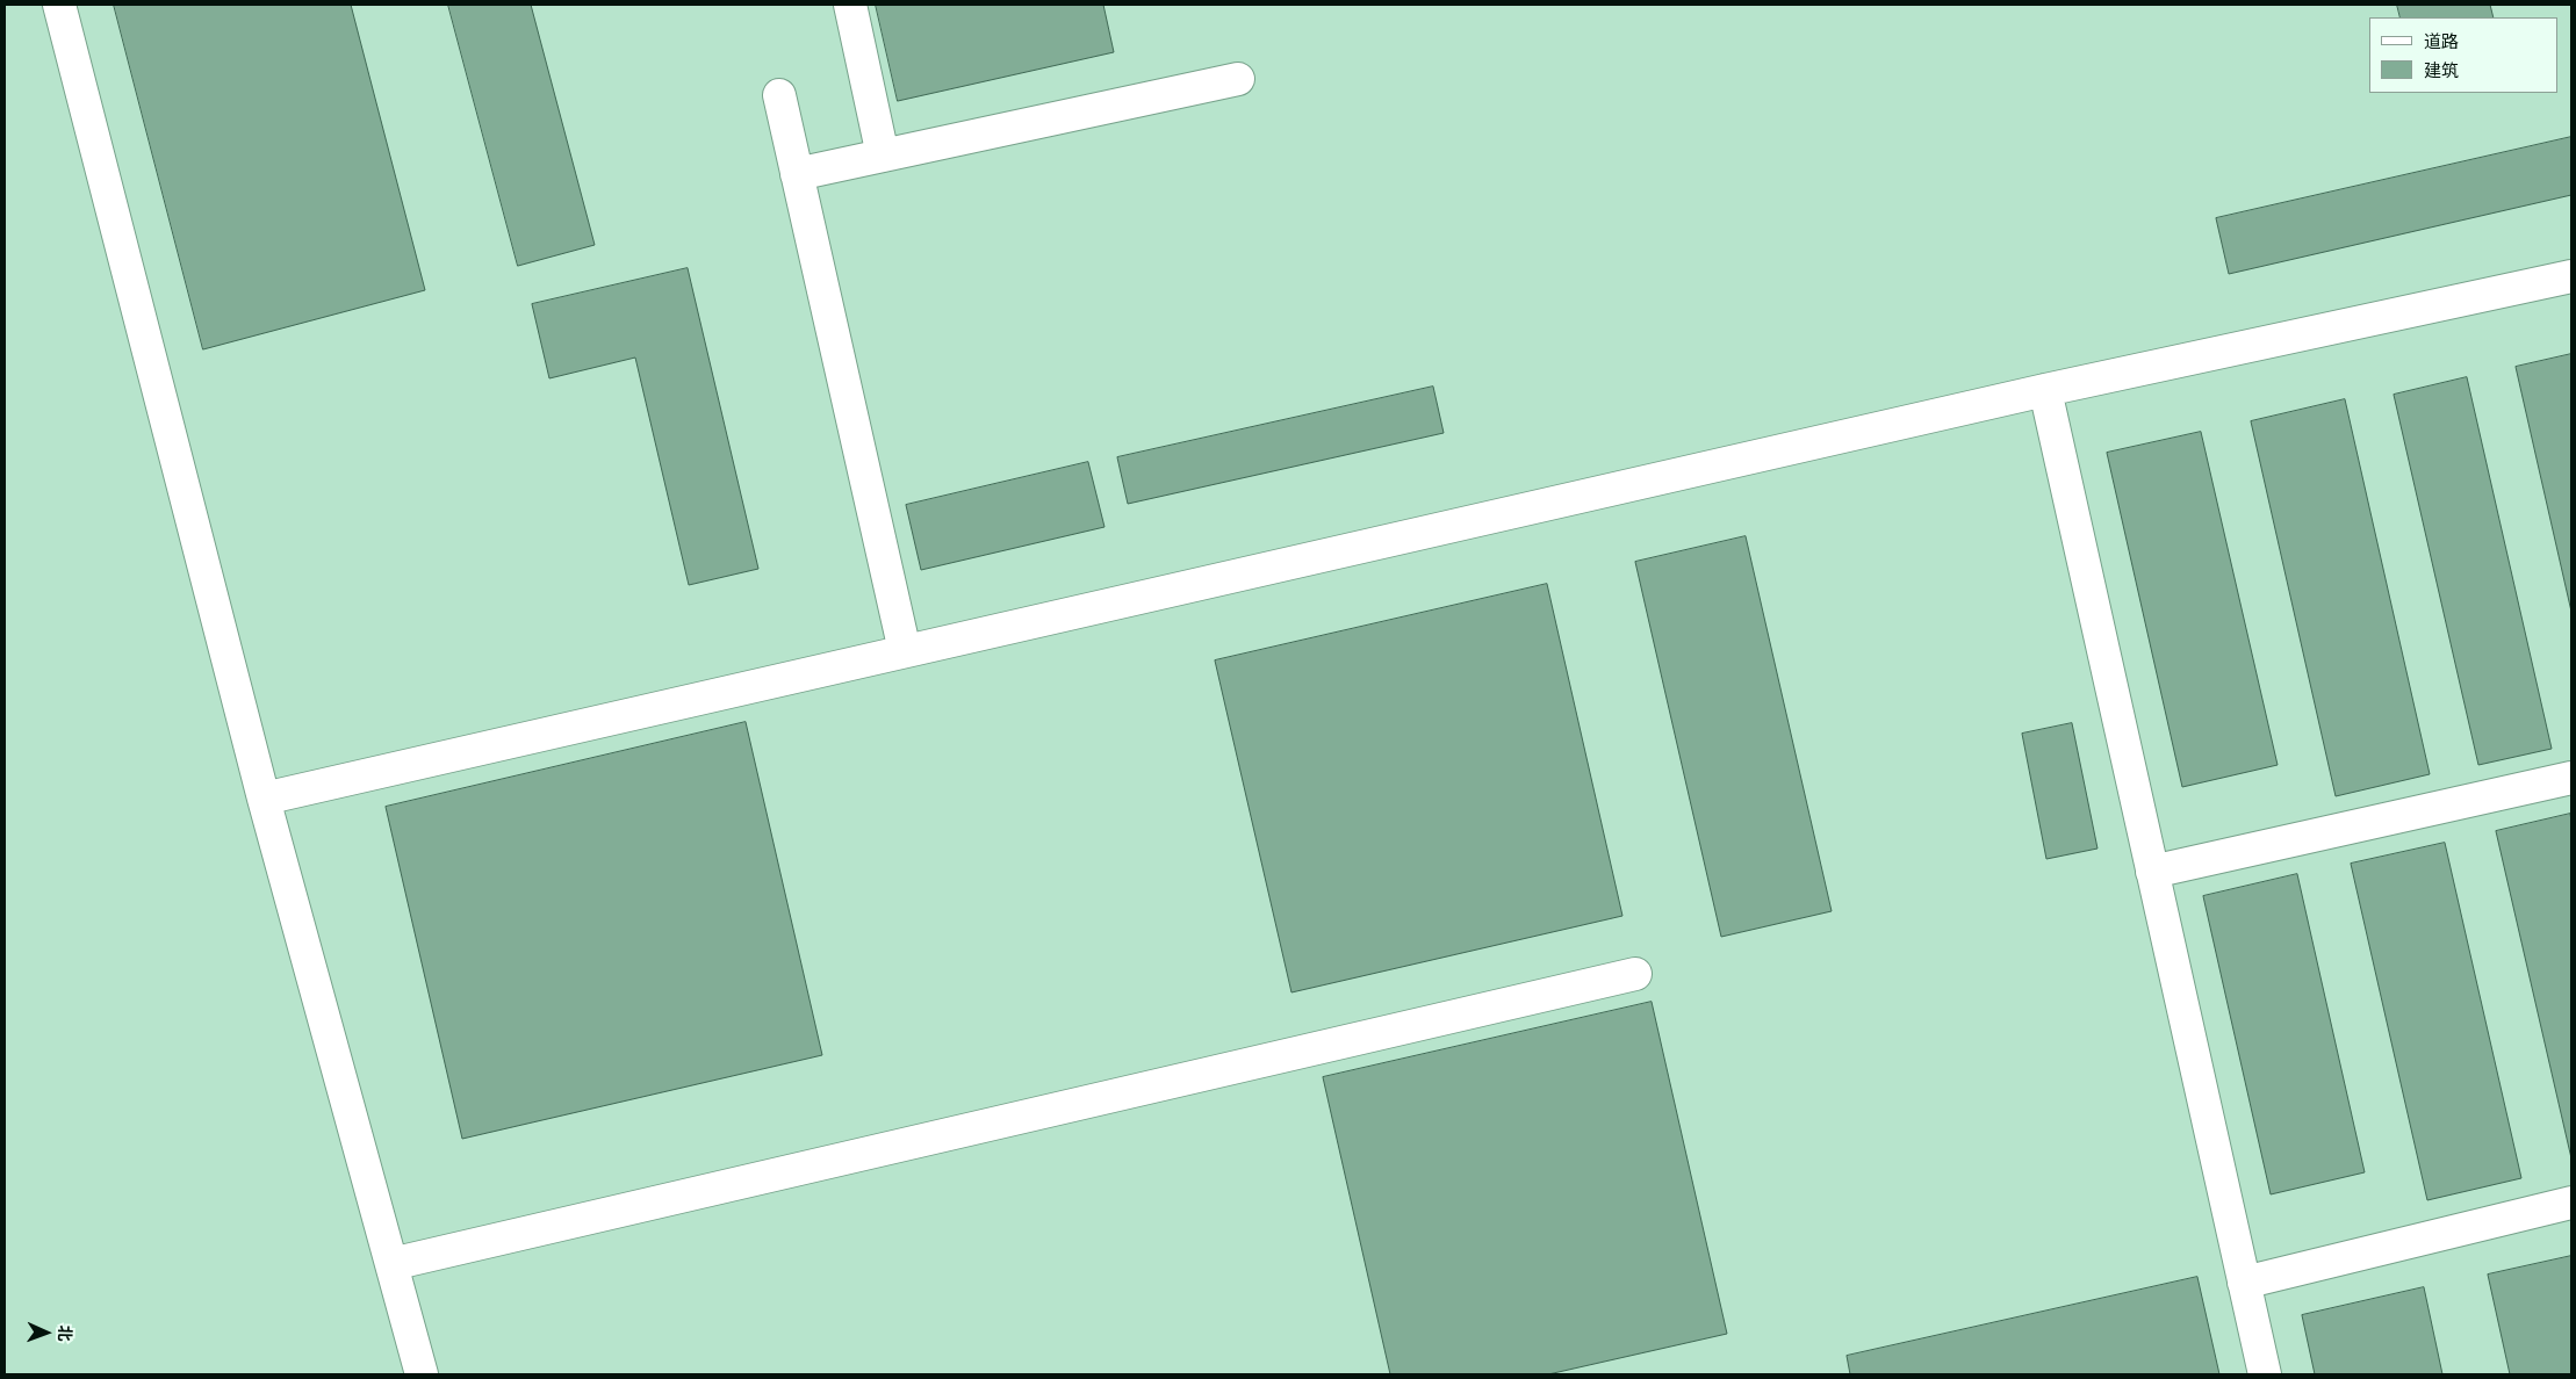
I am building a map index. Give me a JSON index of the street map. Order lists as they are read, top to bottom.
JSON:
{
  "legend": ["道路", "建筑"],
  "north": "right"
}
